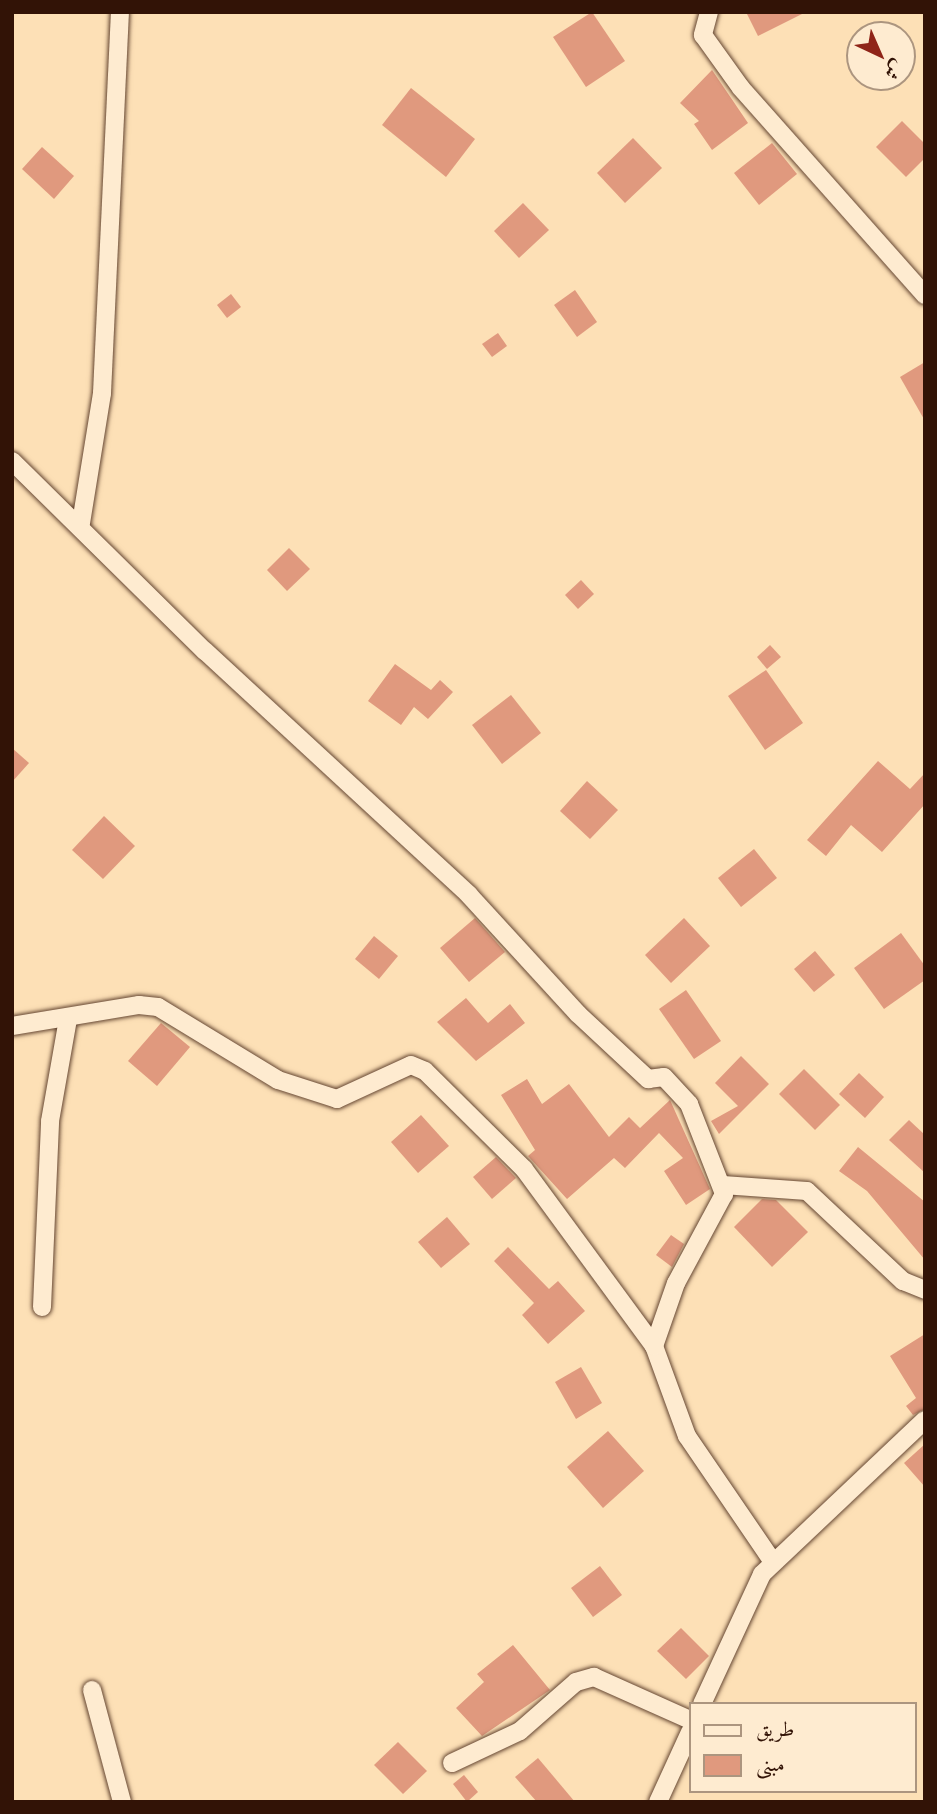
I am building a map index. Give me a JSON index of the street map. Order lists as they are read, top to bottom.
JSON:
{
  "legend": ["طريق", "مبنى"],
  "north": "bottom right"
}
